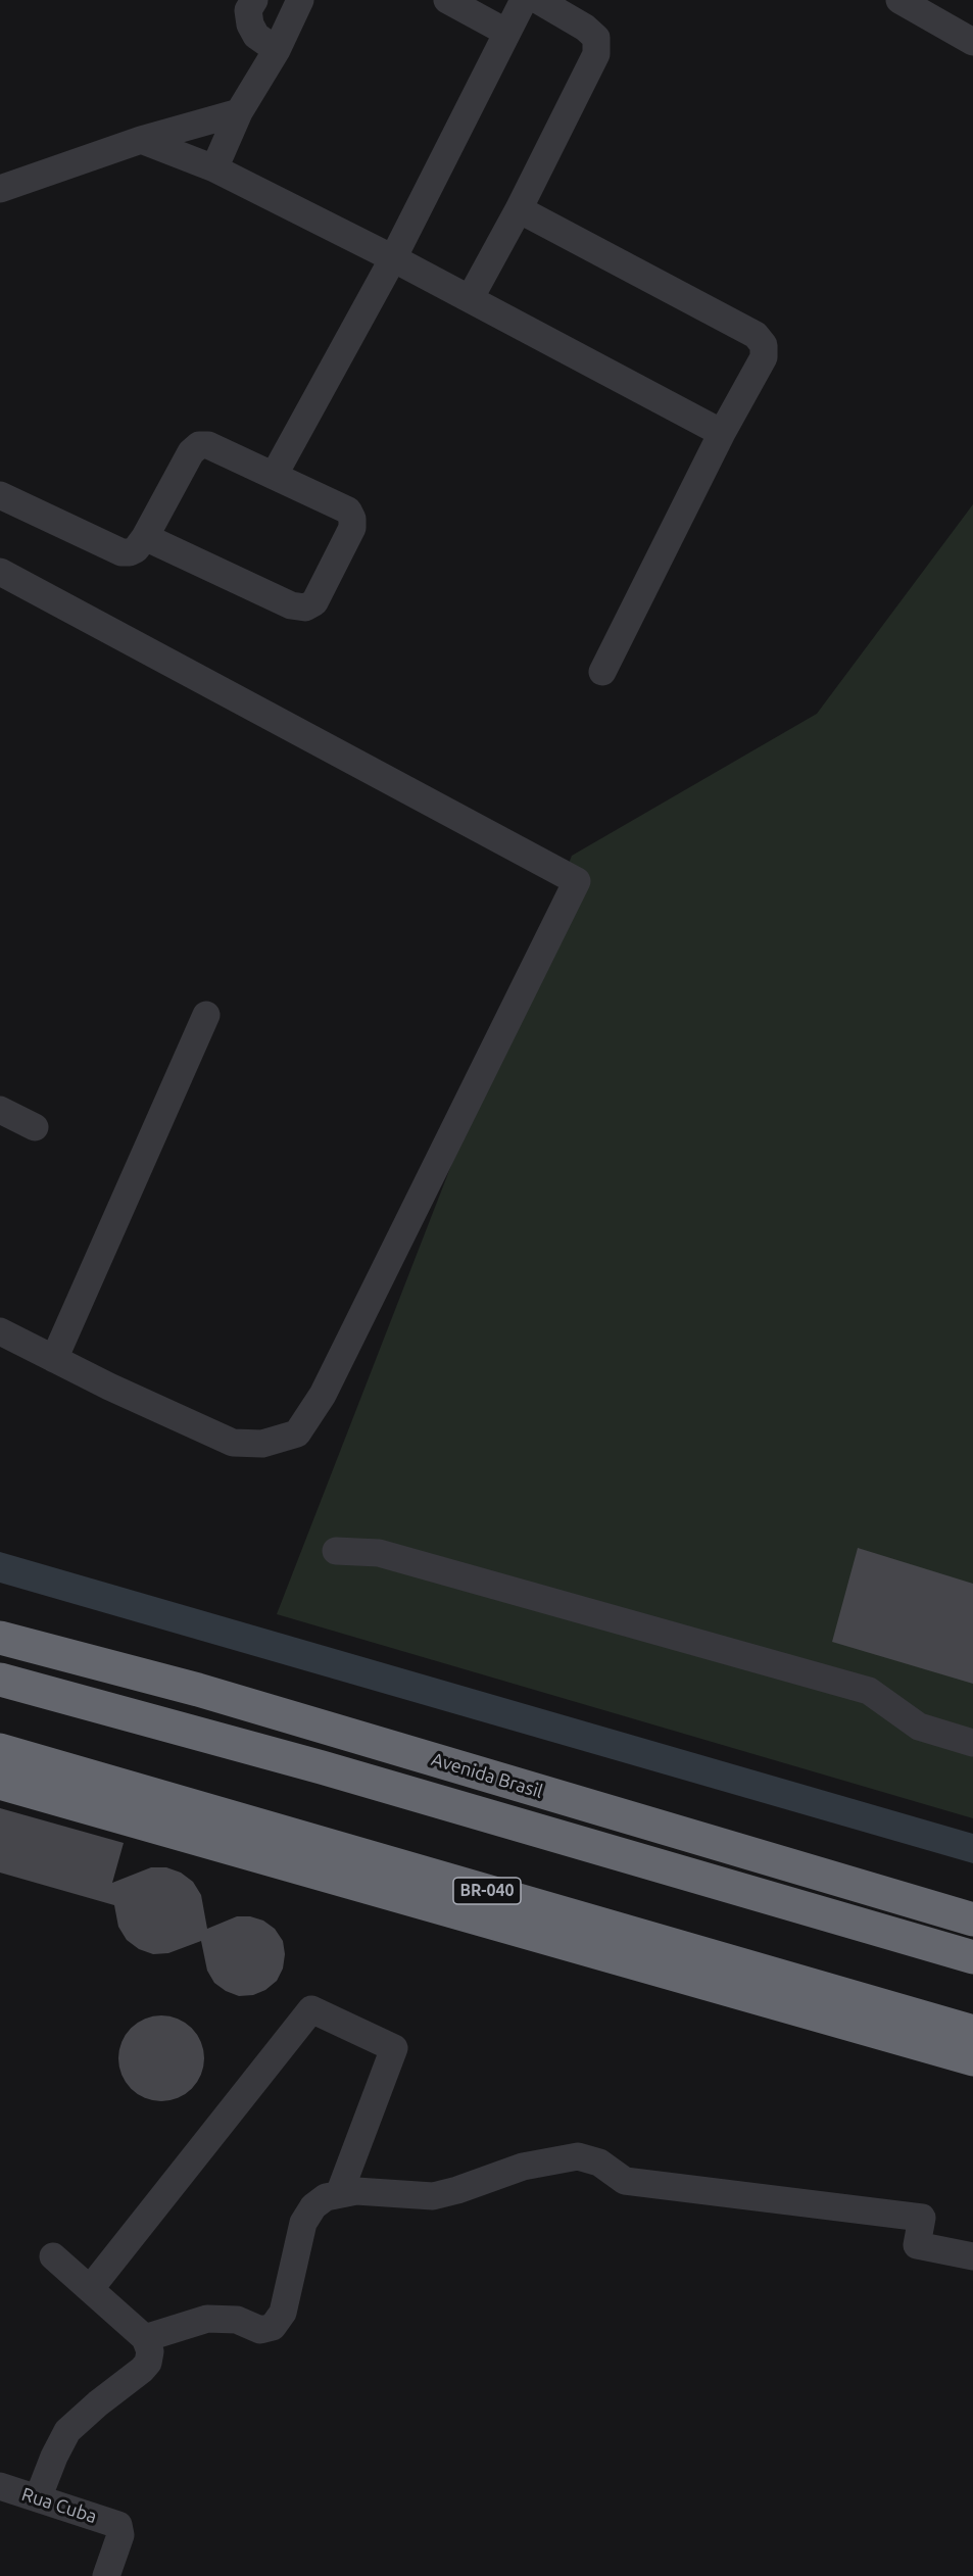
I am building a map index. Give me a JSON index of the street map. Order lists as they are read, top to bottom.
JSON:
{
  "streets": {
    "highway": ["Avenida Brasil", "BR-040"],
    "street": ["Rua Cuba"]
  }
}
